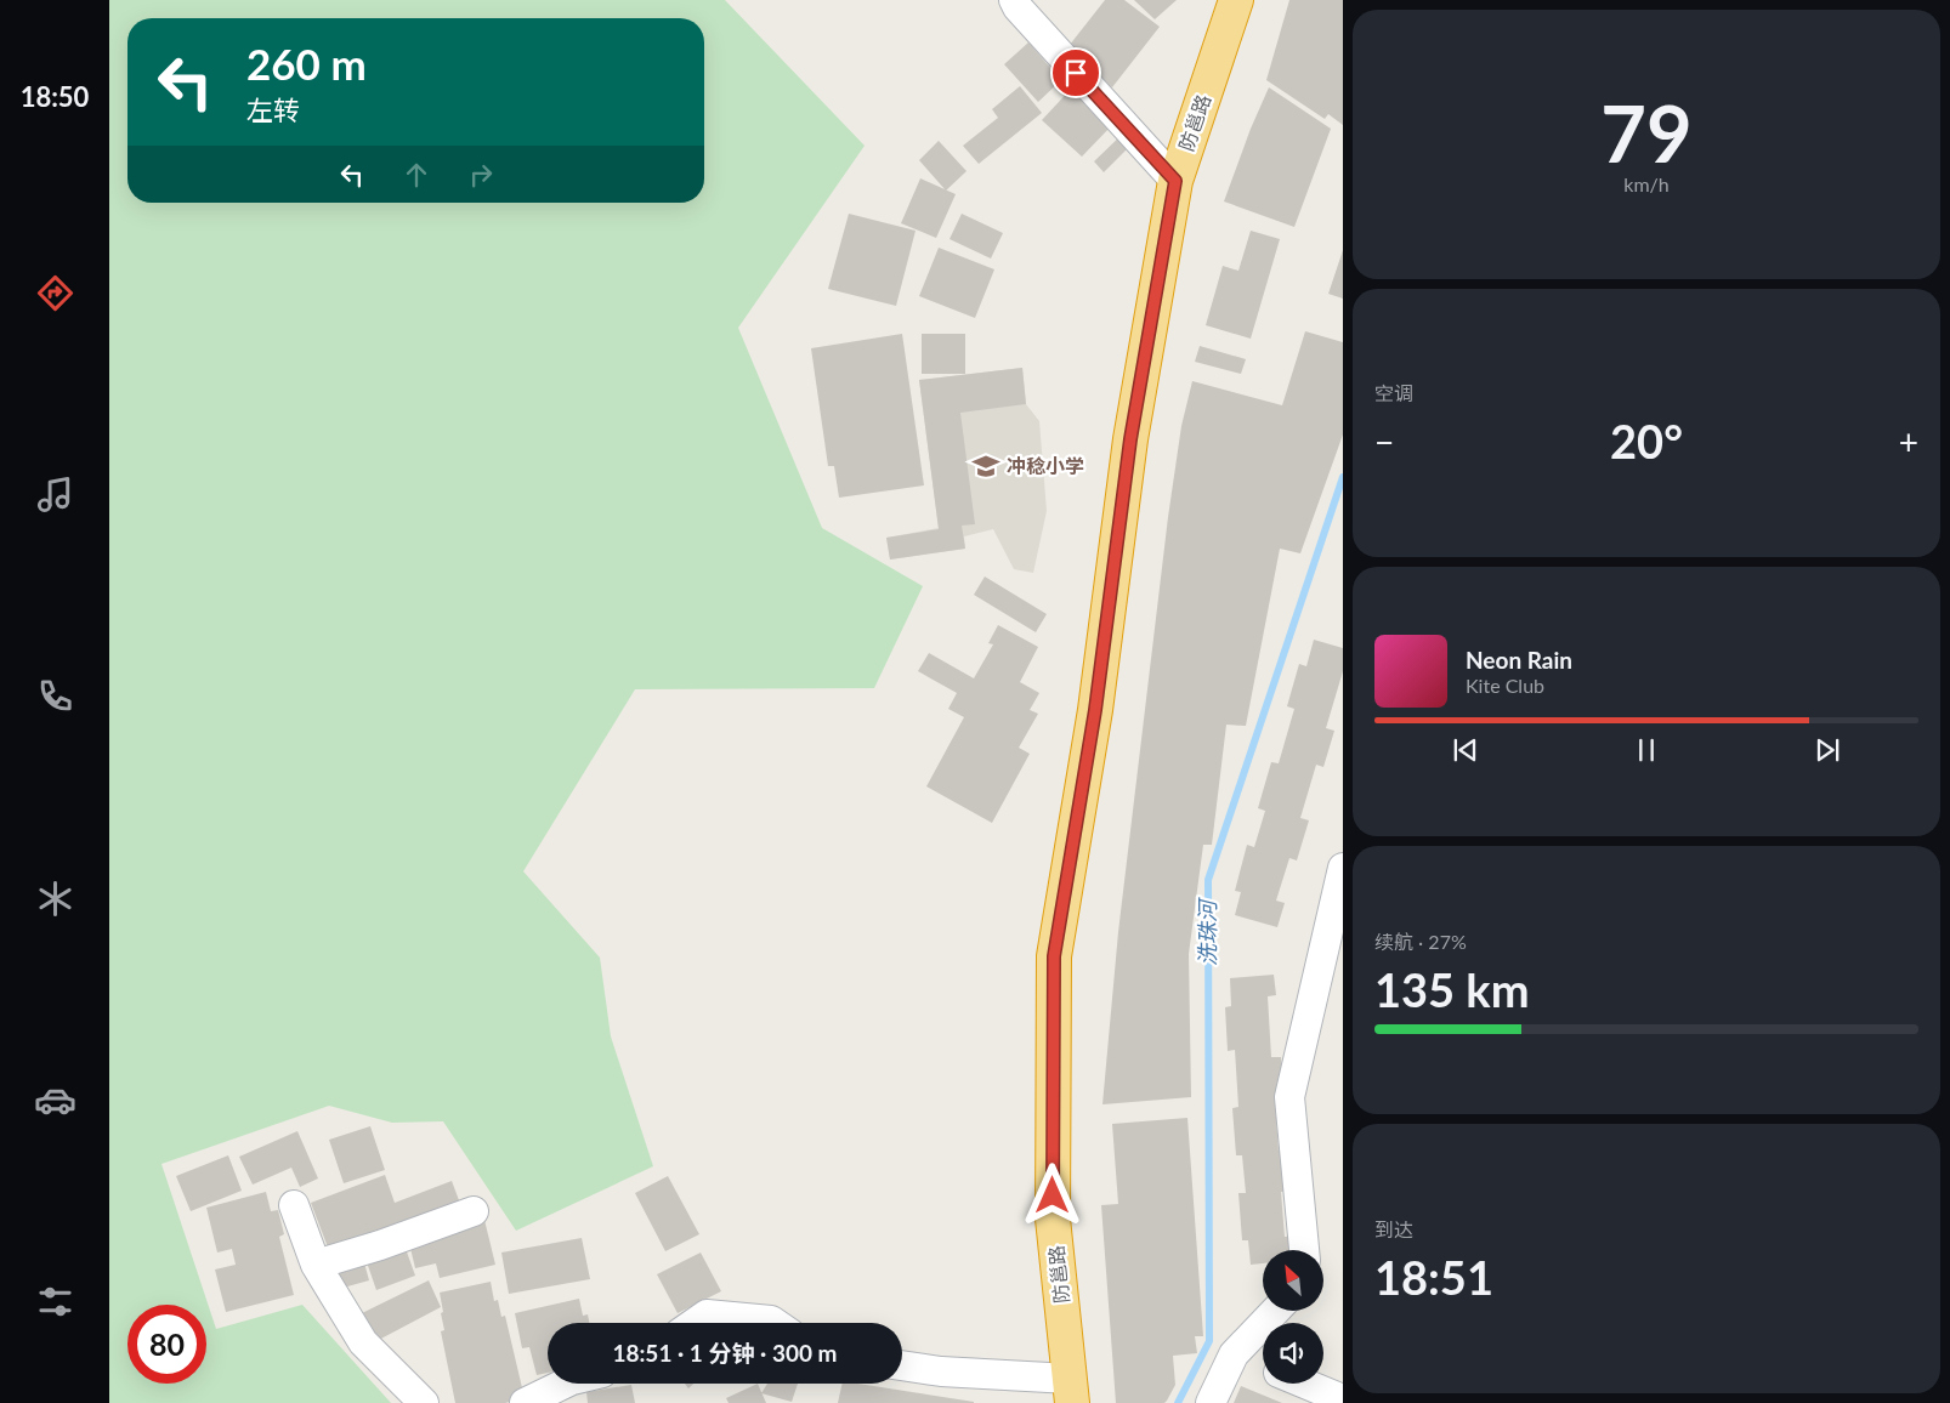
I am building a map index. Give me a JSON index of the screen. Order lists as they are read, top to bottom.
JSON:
{
  "streets": {
    "highway": ["防邕路"]
  },
  "water": ["洗珠河"],
  "places": {
    "school or university": ["冲稔小学"]
  },
  "north": "top left",
  "page": {
    "tabs": "18:50",
    "tile": [
      ["79", "km/h"],
      "空调",
      ["续航 · 27%", "135 km"],
      ["到达", "18:51"]
    ],
    "turn": ["260 m", "左转"],
    "heat": ["−", "20°", "+"],
    "song": ["Neon Rain", "Kite Club"],
    "limit": "80",
    "trip": "18:51 · 1 分钟 · 300 m"
  }
}
